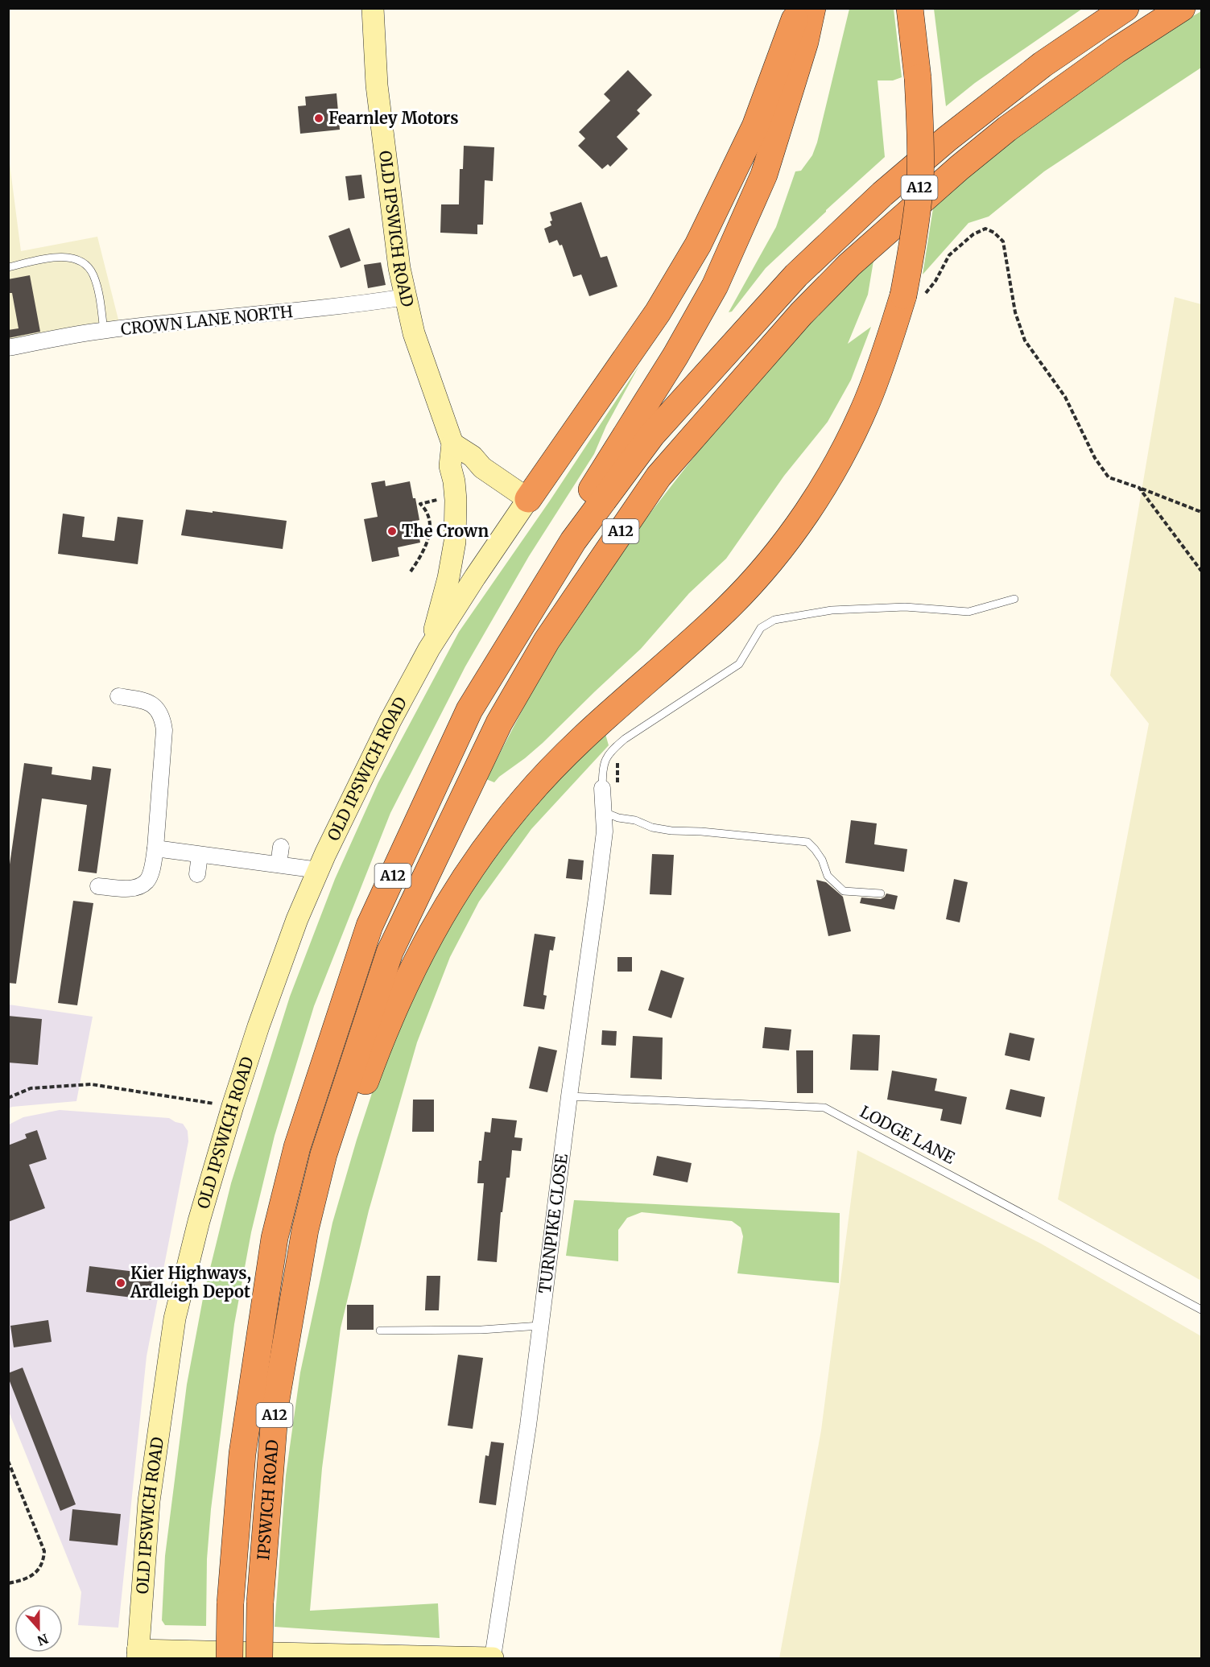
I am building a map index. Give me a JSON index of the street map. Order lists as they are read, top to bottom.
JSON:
{
  "streets": {
    "highway": ["A12", "IPSWICH ROAD"],
    "street": ["OLD IPSWICH ROAD", "CROWN LANE NORTH", "TURNPIKE CLOSE"],
    "lane": ["LODGE LANE"]
  },
  "crossings": [
    ["A12", "IPSWICH ROAD"],
    ["OLD IPSWICH ROAD", "CROWN LANE NORTH"],
    ["OLD IPSWICH ROAD", "TURNPIKE CLOSE"],
    ["LODGE LANE", "TURNPIKE CLOSE"]
  ],
  "places": ["Fearnley Motors", "The Crown", "Kier Highways, Ardleigh Depot"],
  "north": "bottom"
}
